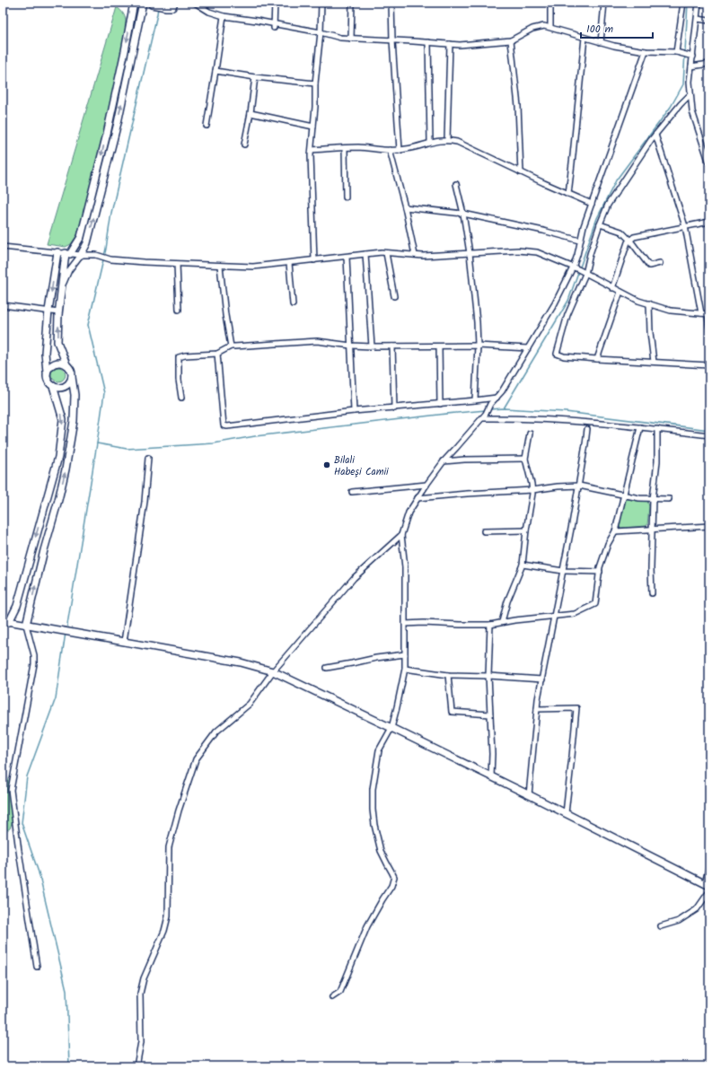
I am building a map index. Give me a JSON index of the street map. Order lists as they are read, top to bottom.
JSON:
{
  "places": ["Bilali Habeşi Camii"],
  "scale_bar": "100 m"
}
